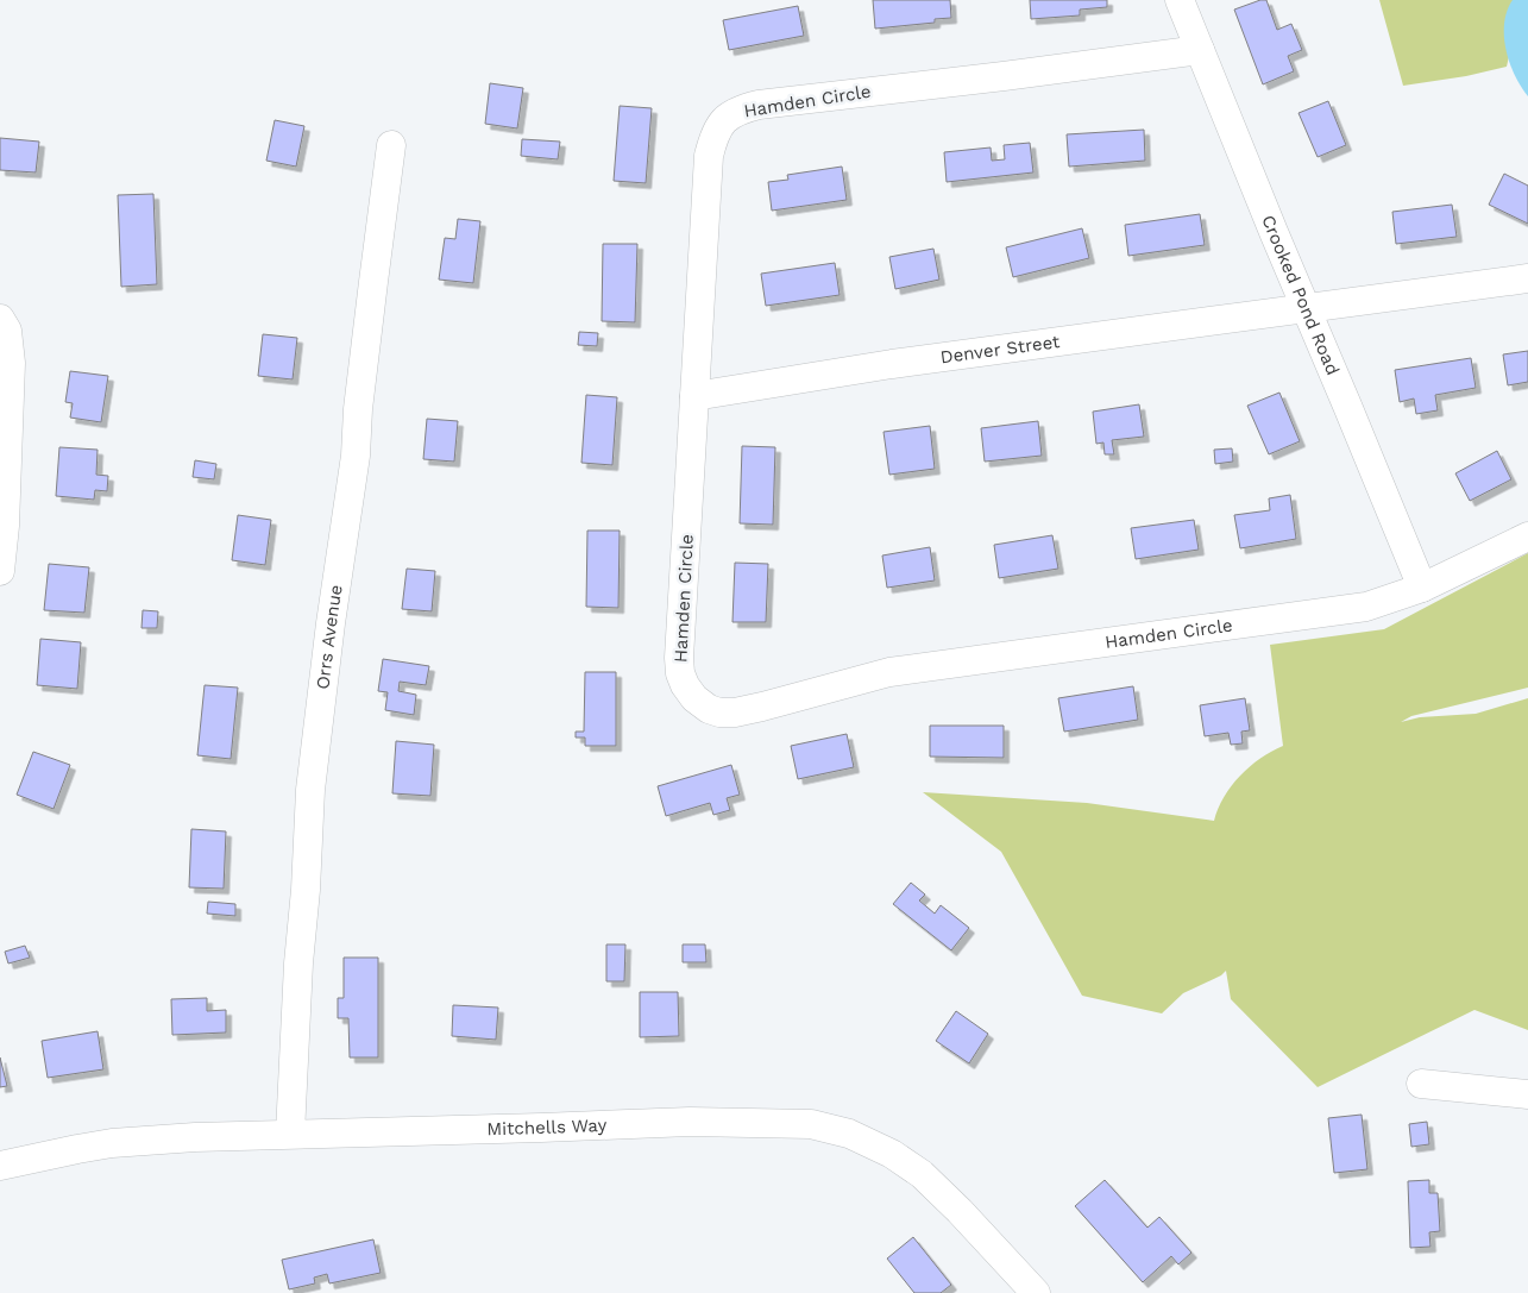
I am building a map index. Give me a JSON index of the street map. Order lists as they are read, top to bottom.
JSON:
{
  "streets": {
    "street": [
      "Hamden Circle",
      "Crooked Pond Road",
      "Denver Street",
      "Orrs Avenue",
      "Mitchells Way"
    ]
  },
  "crossings": [
    ["Hamden Circle", "Crooked Pond Road"],
    ["Hamden Circle", "Denver Street"],
    ["Crooked Pond Road", "Denver Street"],
    ["Orrs Avenue", "Mitchells Way"]
  ]
}
